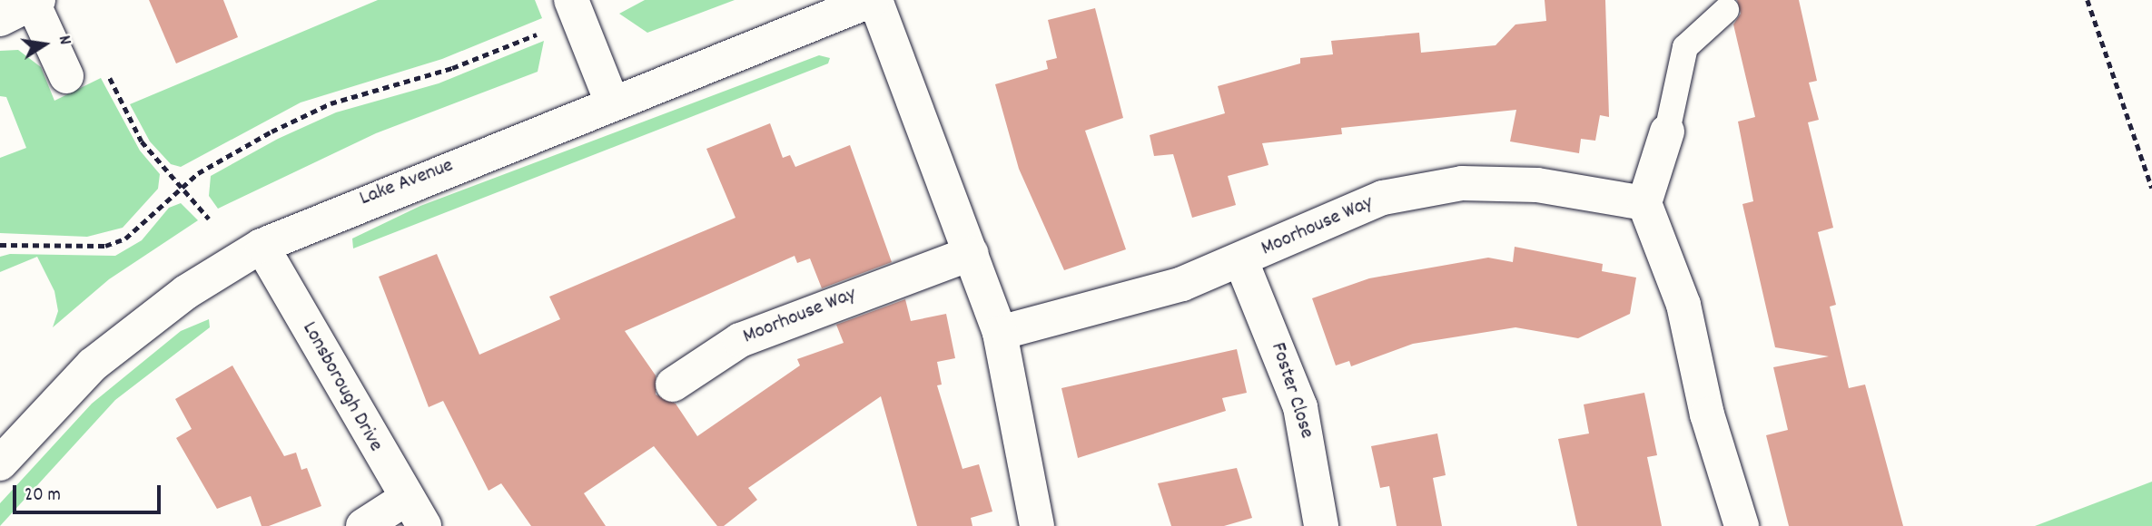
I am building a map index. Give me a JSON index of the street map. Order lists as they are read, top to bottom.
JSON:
{
  "streets": {
    "street": [
      "Lake Avenue",
      "Moorhouse Way",
      "Lonsborough Drive",
      "Foster Close"
    ]
  },
  "crossings": [
    ["Lake Avenue", "Lonsborough Drive"],
    ["Moorhouse Way", "Foster Close"]
  ],
  "scale_bar": "20 m",
  "north": "right"
}
